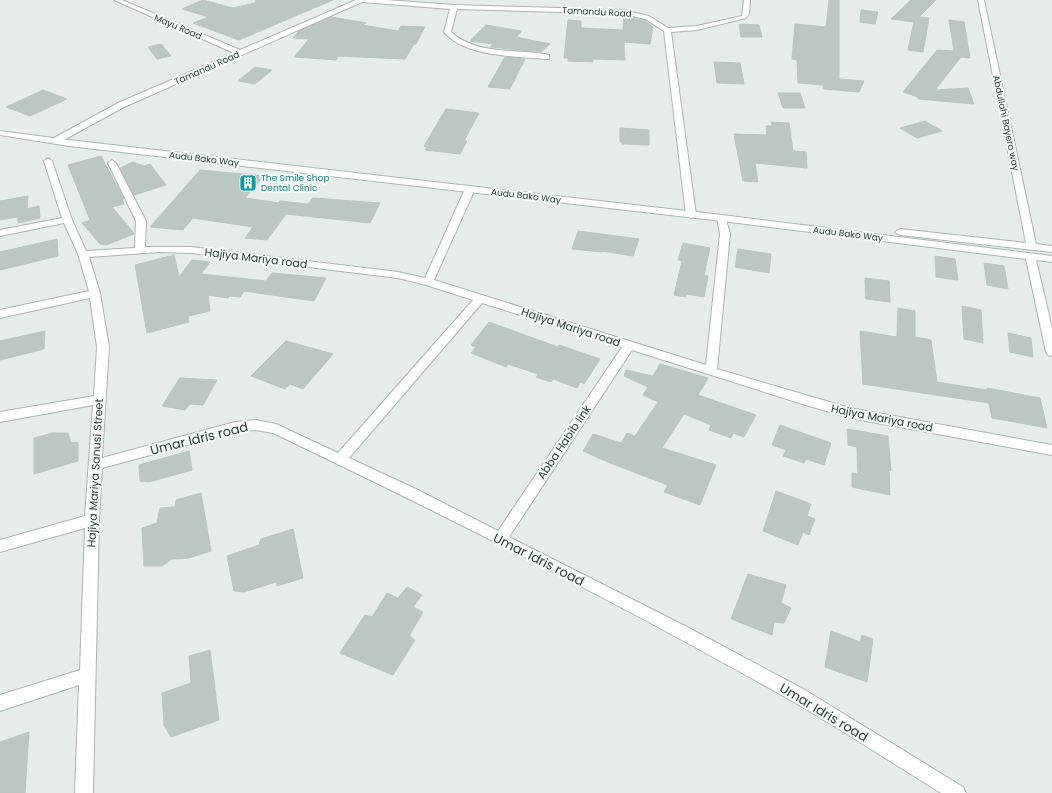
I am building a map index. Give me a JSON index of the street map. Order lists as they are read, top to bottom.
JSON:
{
  "streets": {
    "street": [
      "Tamandu Road",
      "Mayu Road",
      "Abdullahi Bayero way",
      "Audu Bako Way",
      "Hajiya Mariya road",
      "Umar Idris road",
      "Abba Habib link",
      "Hajiya Mariya Sanusi Street"
    ]
  },
  "crossings": [
    ["Tamandu Road", "Mayu Road"],
    ["Tamandu Road", "Audu Bako Way"],
    ["Abdullahi Bayero way", "Audu Bako Way"],
    ["Hajiya Mariya road", "Abba Habib link"],
    ["Hajiya Mariya road", "Hajiya Mariya Sanusi Street"],
    ["Umar Idris road", "Abba Habib link"],
    ["Umar Idris road", "Hajiya Mariya Sanusi Street"]
  ],
  "places": {
    "building": ["The Smile Shop Dental Clinic"]
  }
}
